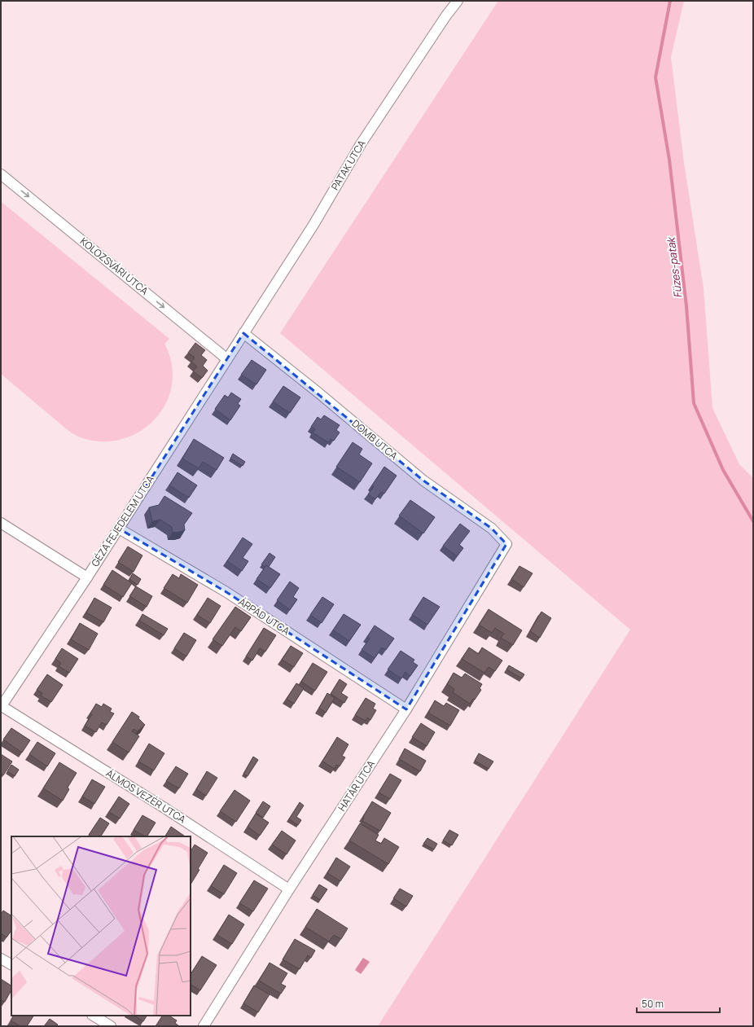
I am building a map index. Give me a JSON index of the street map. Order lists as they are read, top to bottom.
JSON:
{
  "streets": {
    "street": [
      "PATAK UTCA",
      "KOLOZSVÁRI UTCA",
      "DOMB UTCA",
      "GÉZA FEJEDELEM UTCA",
      "ÁRPÁD UTCA",
      "HATÁR UTCA",
      "ÁLMOS VEZÉR UTCA"
    ]
  },
  "crossings": [
    ["PATAK UTCA", "DOMB UTCA"],
    ["PATAK UTCA", "GÉZA FEJEDELEM UTCA"],
    ["KOLOZSVÁRI UTCA", "GÉZA FEJEDELEM UTCA"],
    ["DOMB UTCA", "GÉZA FEJEDELEM UTCA"],
    ["DOMB UTCA", "HATÁR UTCA"],
    ["GÉZA FEJEDELEM UTCA", "ÁRPÁD UTCA"],
    ["GÉZA FEJEDELEM UTCA", "ÁLMOS VEZÉR UTCA"],
    ["ÁRPÁD UTCA", "HATÁR UTCA"],
    ["HATÁR UTCA", "ÁLMOS VEZÉR UTCA"]
  ],
  "one_way": ["KOLOZSVÁRI UTCA"],
  "water": ["Füzes-patak"],
  "scale_bar": "50 m"
}
